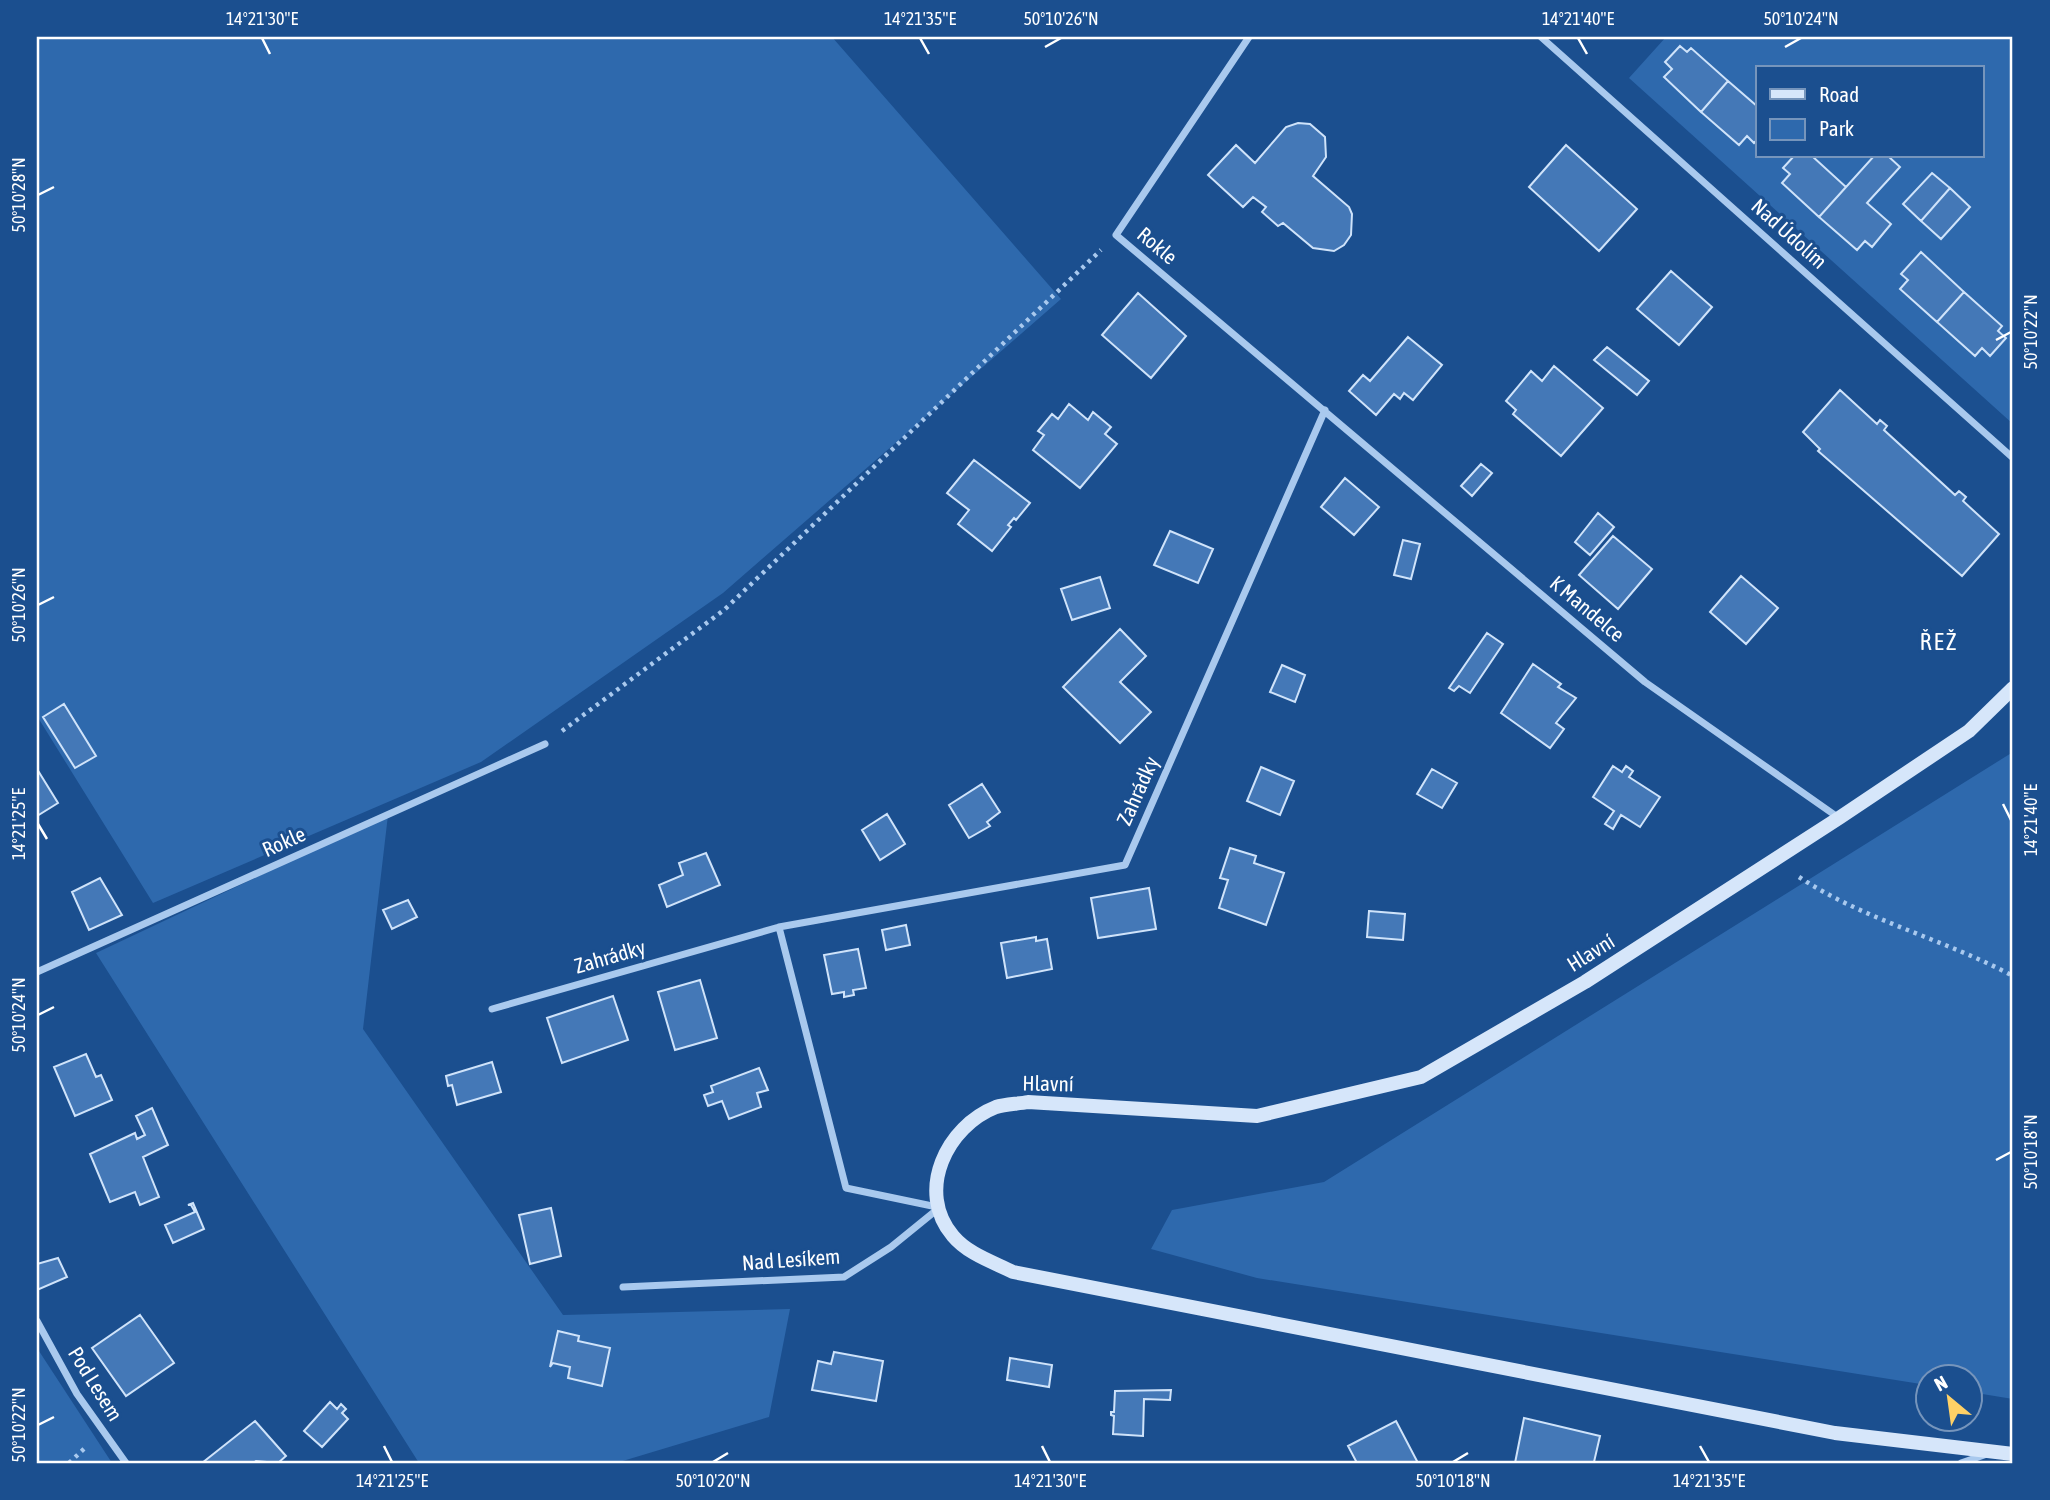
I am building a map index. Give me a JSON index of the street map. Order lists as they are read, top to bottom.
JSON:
{
  "streets": {
    "street": [
      "Nad Údolím",
      "Rokle",
      "K Mandelce",
      "Zahrádky",
      "Hlavní",
      "Nad Lesíkem",
      "Pod Lesem"
    ]
  },
  "crossings": [
    ["Rokle", "K Mandelce"],
    ["Rokle", "Zahrádky"],
    ["K Mandelce", "Zahrádky"],
    ["K Mandelce", "Hlavní"],
    ["Hlavní", "Nad Lesíkem"]
  ],
  "districts": ["ŘEŽ"],
  "legend": ["Road", "Park"],
  "north": "top left",
  "coordinates": [
    "14°21'30\"E",
    "14°21'35\"E",
    "50°10'26\"N",
    "14°21'40\"E",
    "50°10'24\"N",
    "50°10'28\"N",
    "50°10'22\"N",
    "14°21'25\"E",
    "50°10'18\"N",
    "50°10'20\"N"
  ]
}
